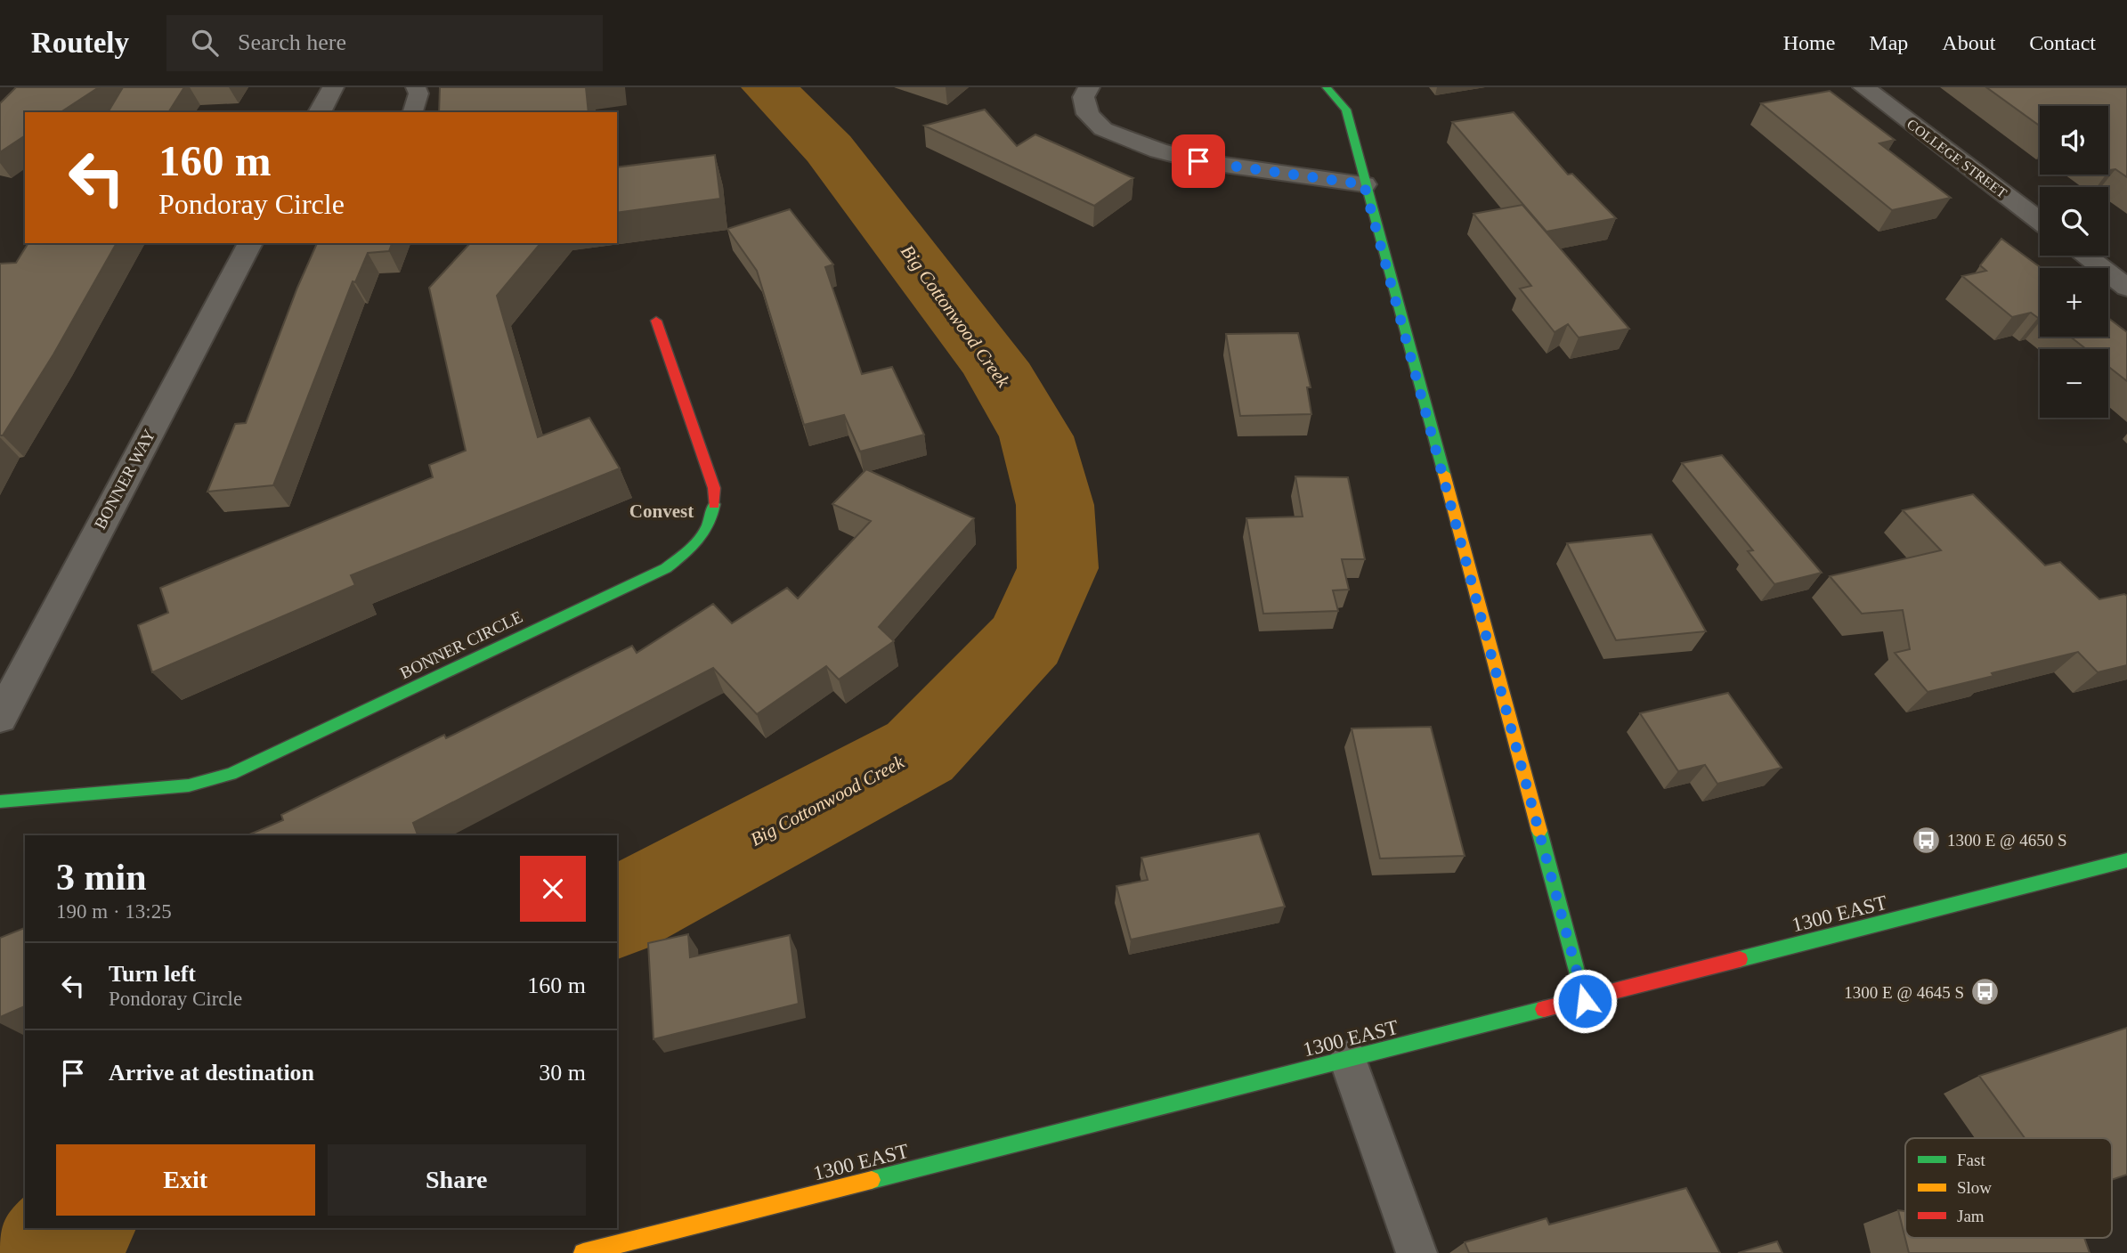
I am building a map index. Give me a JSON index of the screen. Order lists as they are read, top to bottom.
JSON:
{
  "streets": {
    "street": [
      "COLLEGE STREET",
      "BONNER WAY",
      "BONNER CIRCLE",
      "1300 EAST"
    ]
  },
  "districts": ["Convest"],
  "water": ["Big Cottonwood Creek"],
  "places": {
    "bus stop": ["1300 E @ 4650 S", "1300 E @ 4645 S"]
  },
  "legend": ["Fast", "Slow", "Jam"],
  "page": {
    "header": "Routely",
    "search": "Search here",
    "nav": [
      "Home",
      "Map",
      "About",
      "Contact"
    ],
    "map_buttons": ["+", "−"],
    "turn": ["160 m", "Pondoray Circle"],
    "heading": ["3 min", "190 m · 13:25"],
    "list": [
      {
        "name": "Turn left",
        "note": "Pondoray Circle",
        "value": "160 m"
      },
      {
        "name": "Arrive at destination",
        "value": "30 m"
      }
    ],
    "buttons": ["Exit", "Share"]
  }
}
